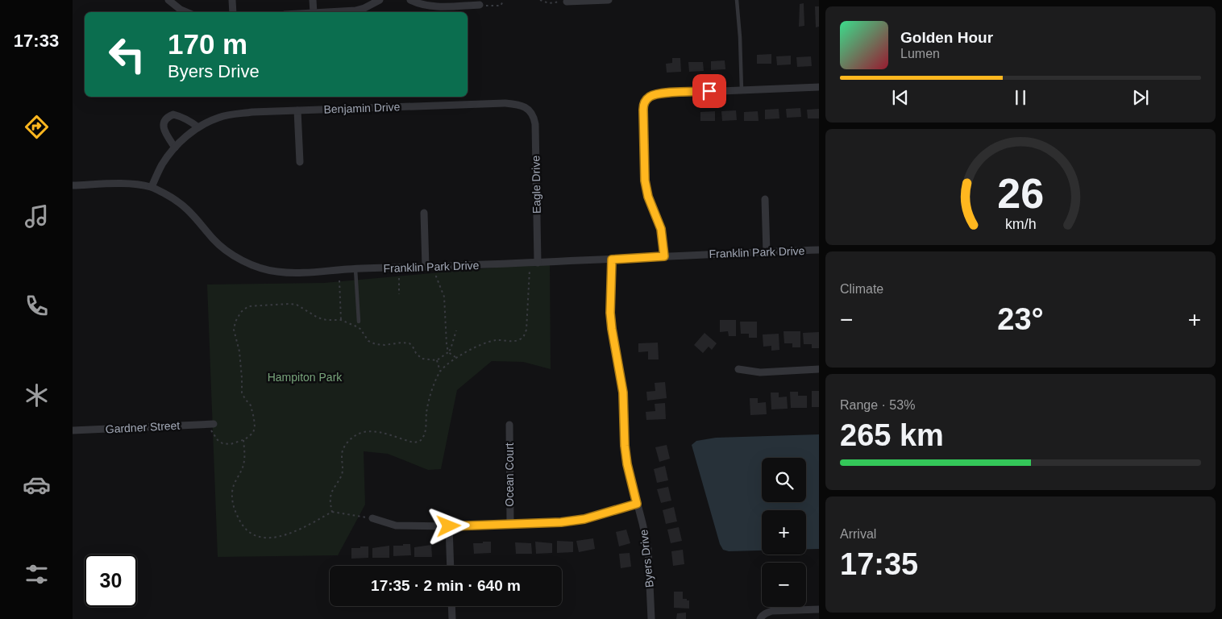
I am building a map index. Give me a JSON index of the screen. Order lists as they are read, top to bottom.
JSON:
{
  "streets": {
    "street": [
      "Benjamin Drive",
      "Eagle Drive",
      "Franklin Park Drive",
      "Gardner Street",
      "Ocean Court",
      "Byers Drive"
    ]
  },
  "crossings": [
    ["Benjamin Drive", "Eagle Drive"],
    ["Benjamin Drive", "Franklin Park Drive"],
    ["Eagle Drive", "Franklin Park Drive"],
    ["Franklin Park Drive", "Byers Drive"]
  ],
  "parks": ["Hampiton Park"],
  "page": {
    "tabs": "17:33",
    "turn": ["170 m", "Byers Drive"],
    "song": ["Golden Hour", "Lumen"],
    "tile": [
      "Climate",
      ["Range · 53%", "265 km"],
      ["Arrival", "17:35"]
    ],
    "heat": ["−", "23°", "+"],
    "map_buttons": ["+", "−"],
    "limit": "30",
    "trip": "17:35 · 2 min · 640 m",
    "gauge": ["26", "km/h"]
  }
}
